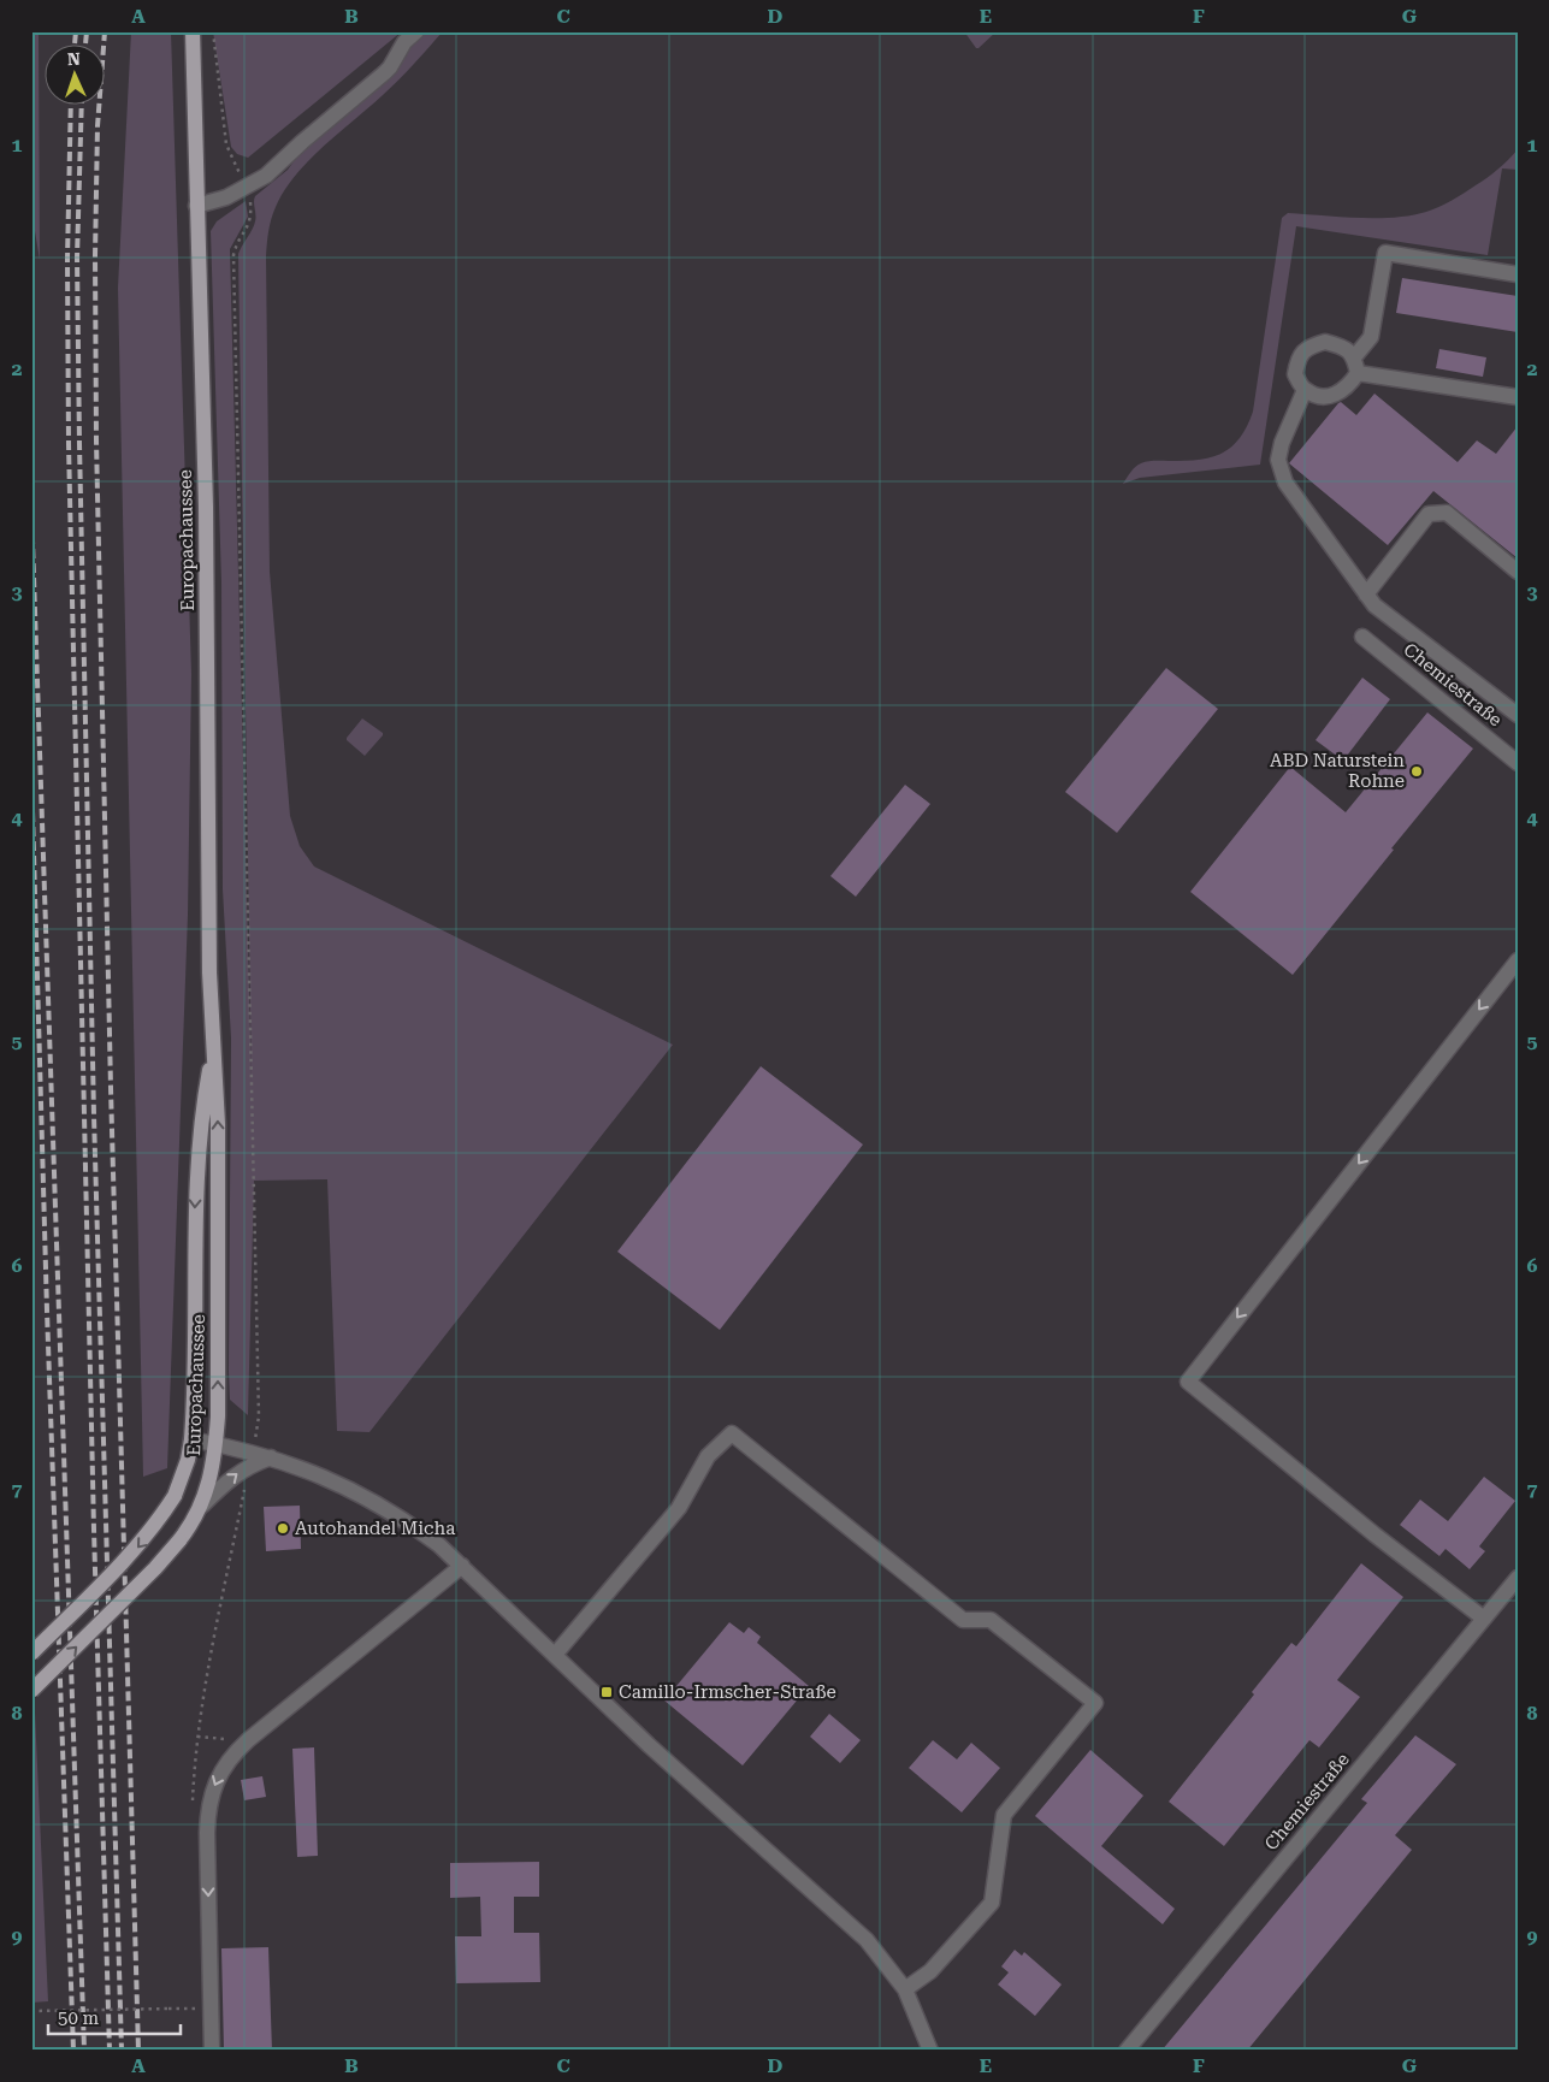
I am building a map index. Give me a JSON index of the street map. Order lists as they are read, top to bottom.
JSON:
{
  "streets": {
    "main road": ["Europachaussee"],
    "street": ["Chemiestraße"]
  },
  "places": {
    "other": ["ABD Naturstein Rohne", "Autohandel Micha"],
    "transit": ["Camillo-Irmscher-Straße"]
  },
  "scale_bar": "50 m",
  "north": "top",
  "grid": {
    "columns": [
      "A",
      "B",
      "C",
      "D",
      "E",
      "F",
      "G"
    ],
    "rows": [
      "1",
      "2",
      "3",
      "4",
      "5",
      "6",
      "7",
      "8",
      "9"
    ]
  }
}
